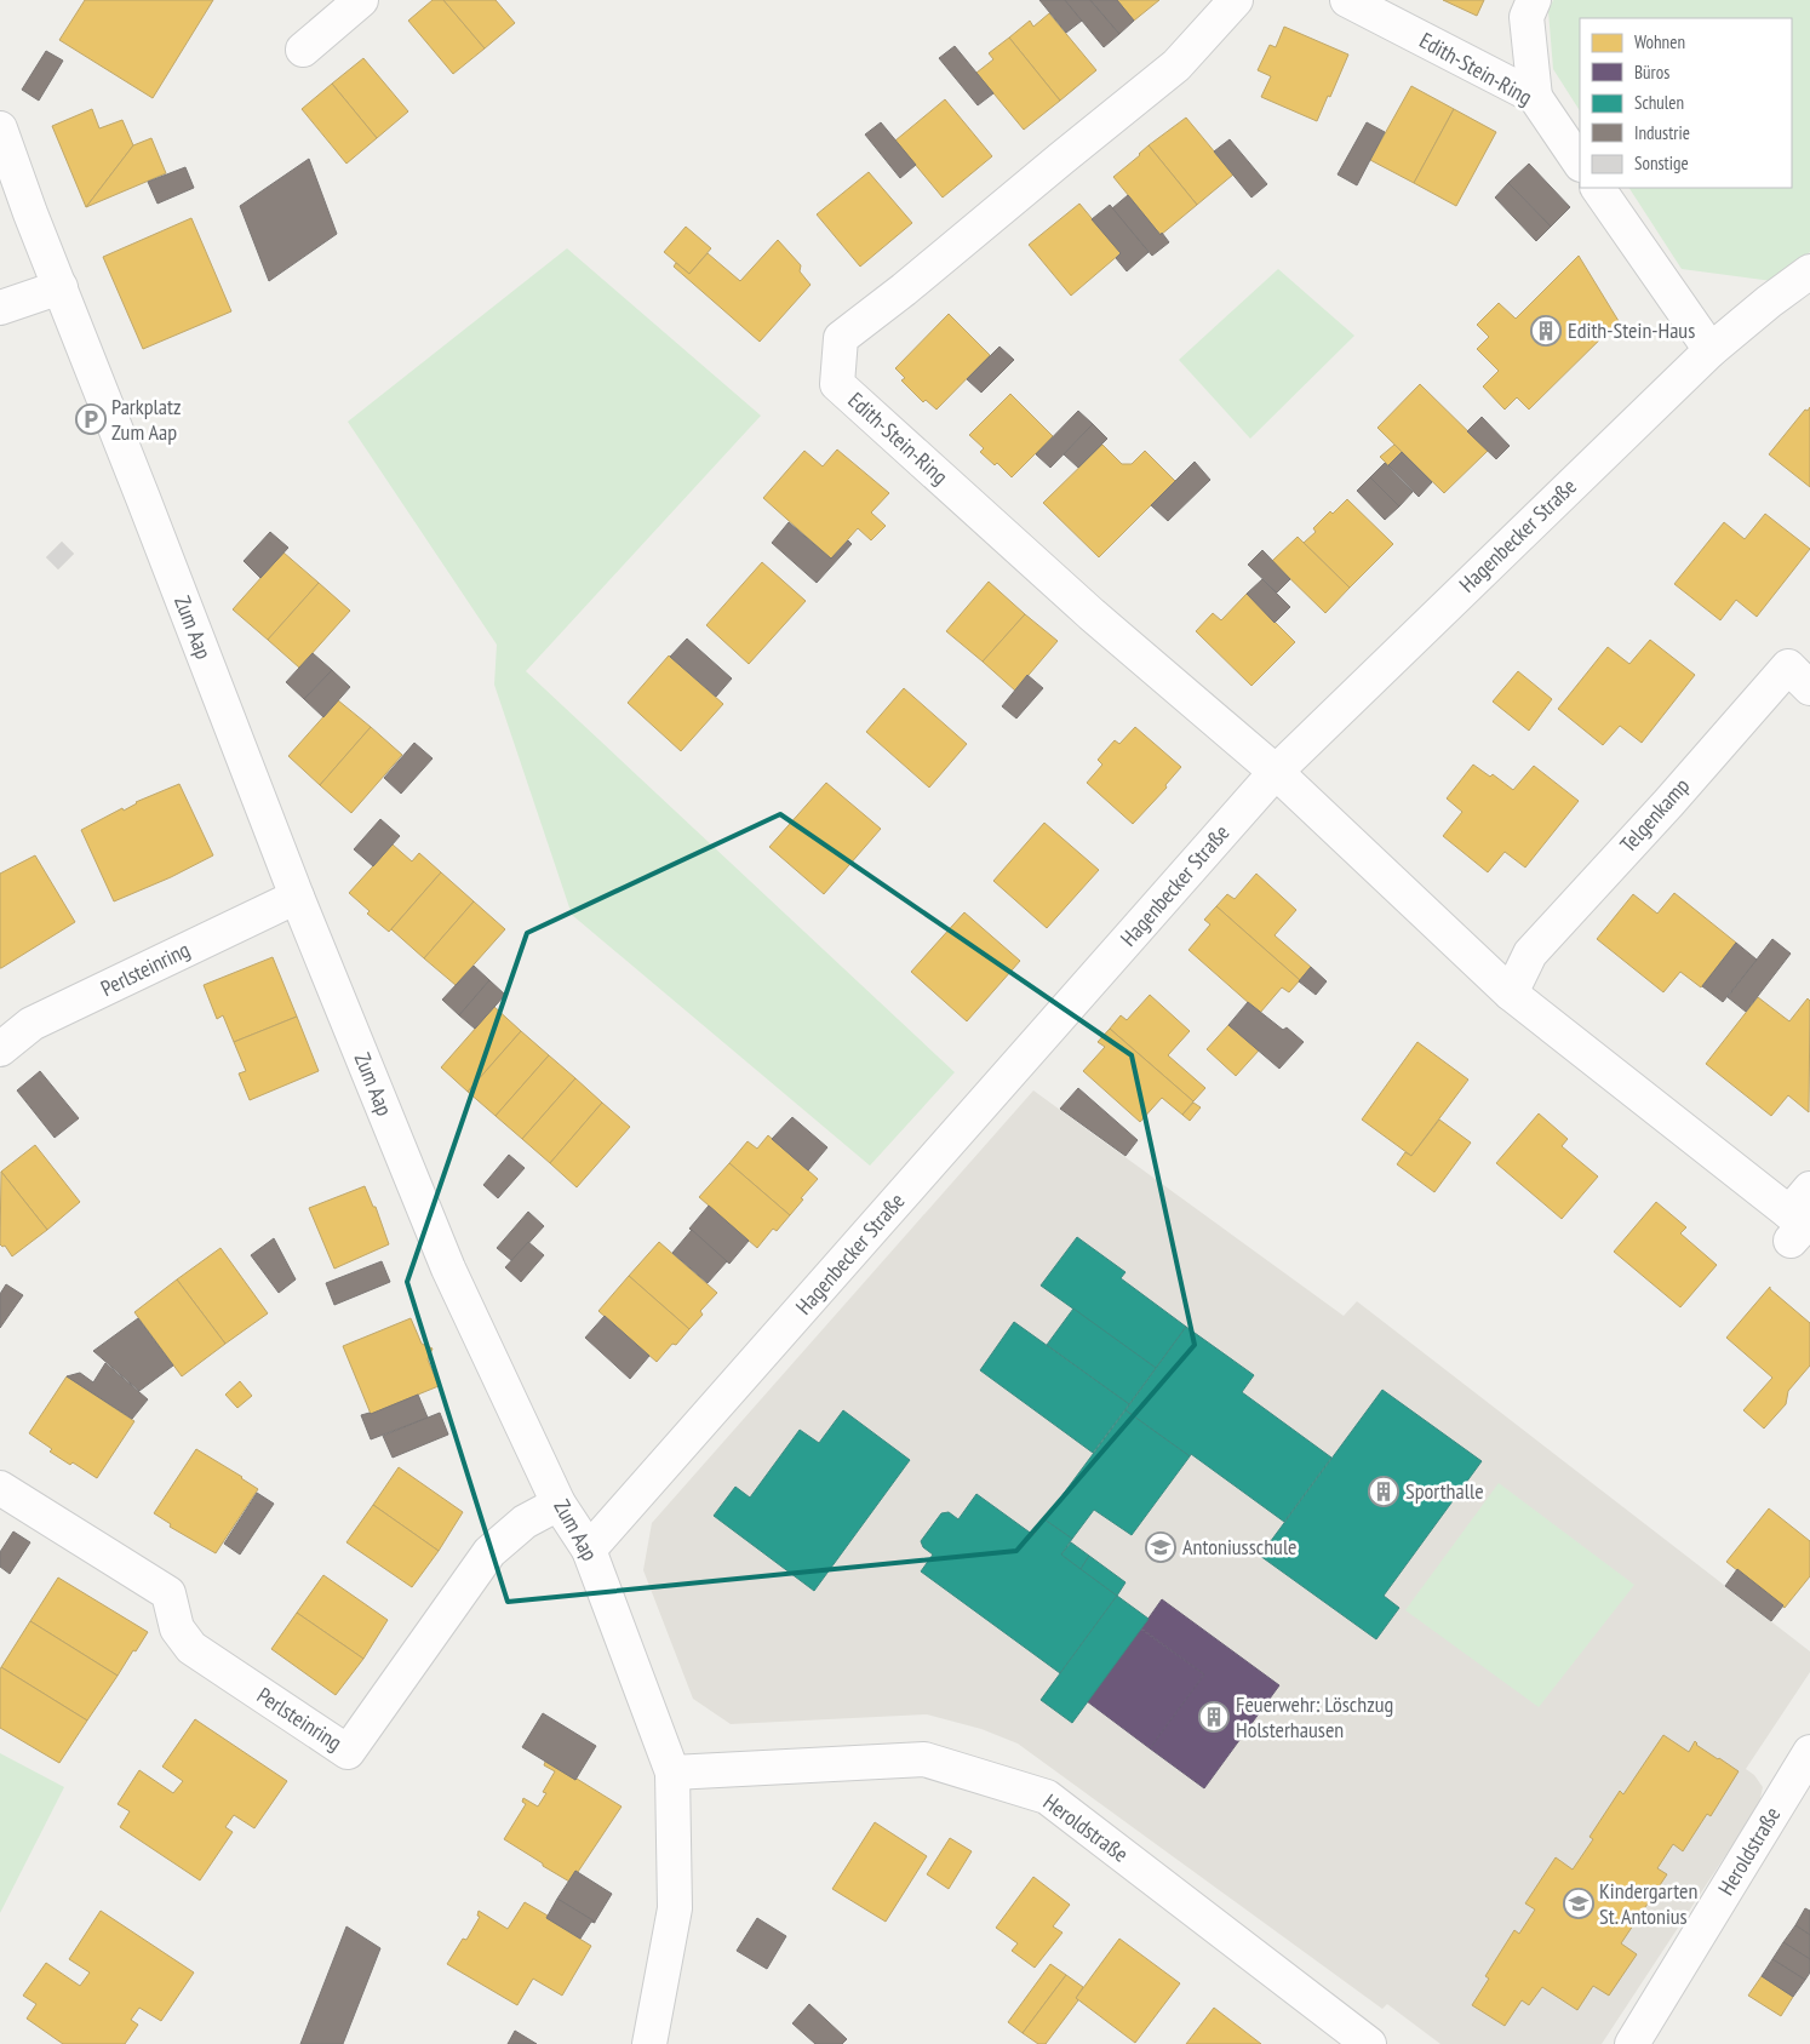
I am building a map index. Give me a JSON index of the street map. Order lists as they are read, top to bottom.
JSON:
{
  "streets": {
    "street": [
      "Edith-Stein-Ring",
      "Hagenbecker Straße",
      "Zum Aap",
      "Telgenkamp",
      "Perlsteinring",
      "Heroldstraße"
    ]
  },
  "crossings": [
    ["Edith-Stein-Ring", "Hagenbecker Straße"],
    ["Hagenbecker Straße", "Zum Aap"],
    ["Zum Aap", "Perlsteinring"],
    ["Zum Aap", "Heroldstraße"]
  ],
  "places": {
    "building": ["Edith-Stein-Haus", "Sporthalle", "Feuerwehr: Löschzug Holsterhausen"],
    "parking": ["Parkplatz Zum Aap"],
    "school or university": ["Antoniusschule", "Kindergarten St. Antonius"]
  },
  "legend": [
    "Wohnen",
    "Büros",
    "Schulen",
    "Industrie",
    "Sonstige"
  ]
}
